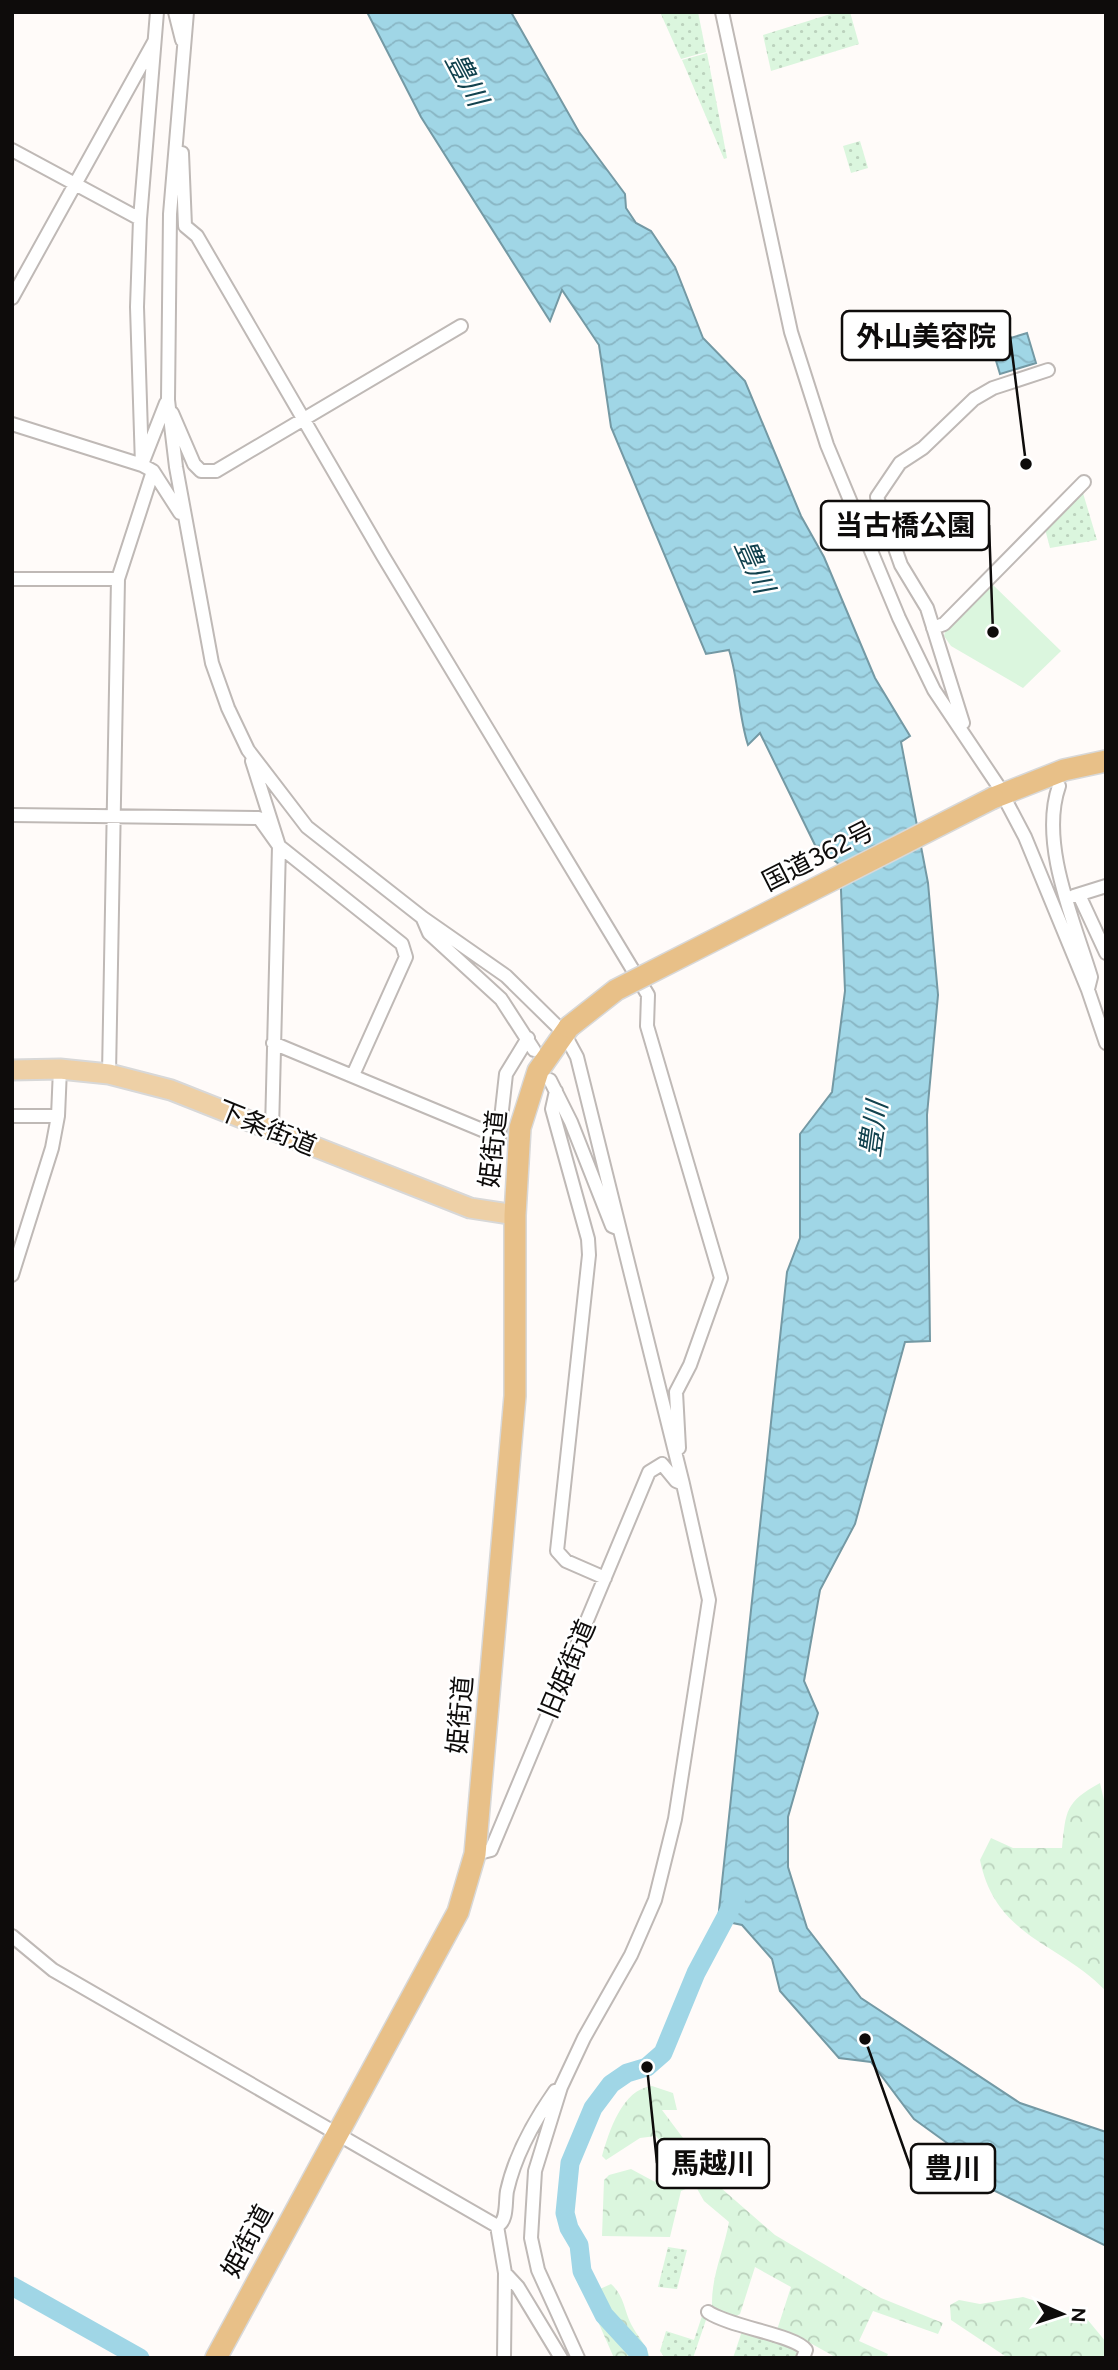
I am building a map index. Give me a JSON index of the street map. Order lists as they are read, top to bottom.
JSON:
{
  "streets": {
    "highway": ["国道362号", "姫街道"],
    "main road": ["下条街道"],
    "street": ["旧姫街道"]
  },
  "crossings": [
    ["国道362号", "姫街道"],
    ["下条街道", "姫街道"],
    ["姫街道", "旧姫街道"]
  ],
  "water": ["豊川"],
  "places": [
    "外山美容院",
    "当古橋公園",
    "豊川",
    "馬越川"
  ],
  "north": "right"
}
